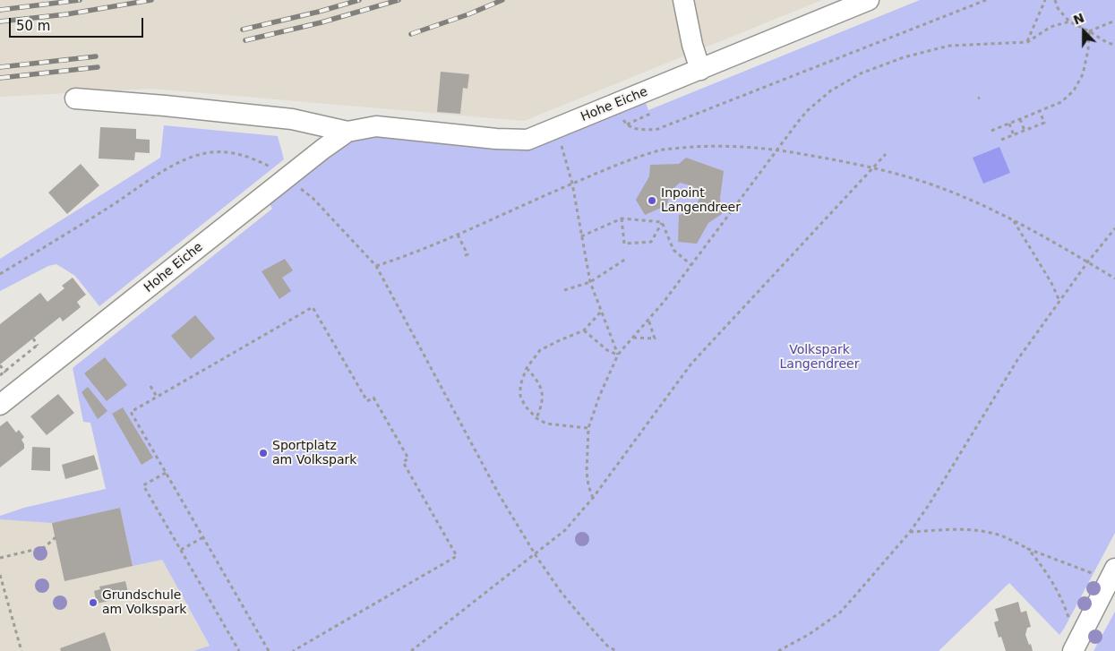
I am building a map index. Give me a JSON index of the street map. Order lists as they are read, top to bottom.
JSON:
{
  "streets": {
    "street": ["Hohe Eiche"]
  },
  "parks": ["Volkspark Langendreer"],
  "places": ["Inpoint Langendreer", "Sportplatz am Volkspark", "Grundschule am Volkspark"],
  "scale_bar": "50 m",
  "north": "top"
}
